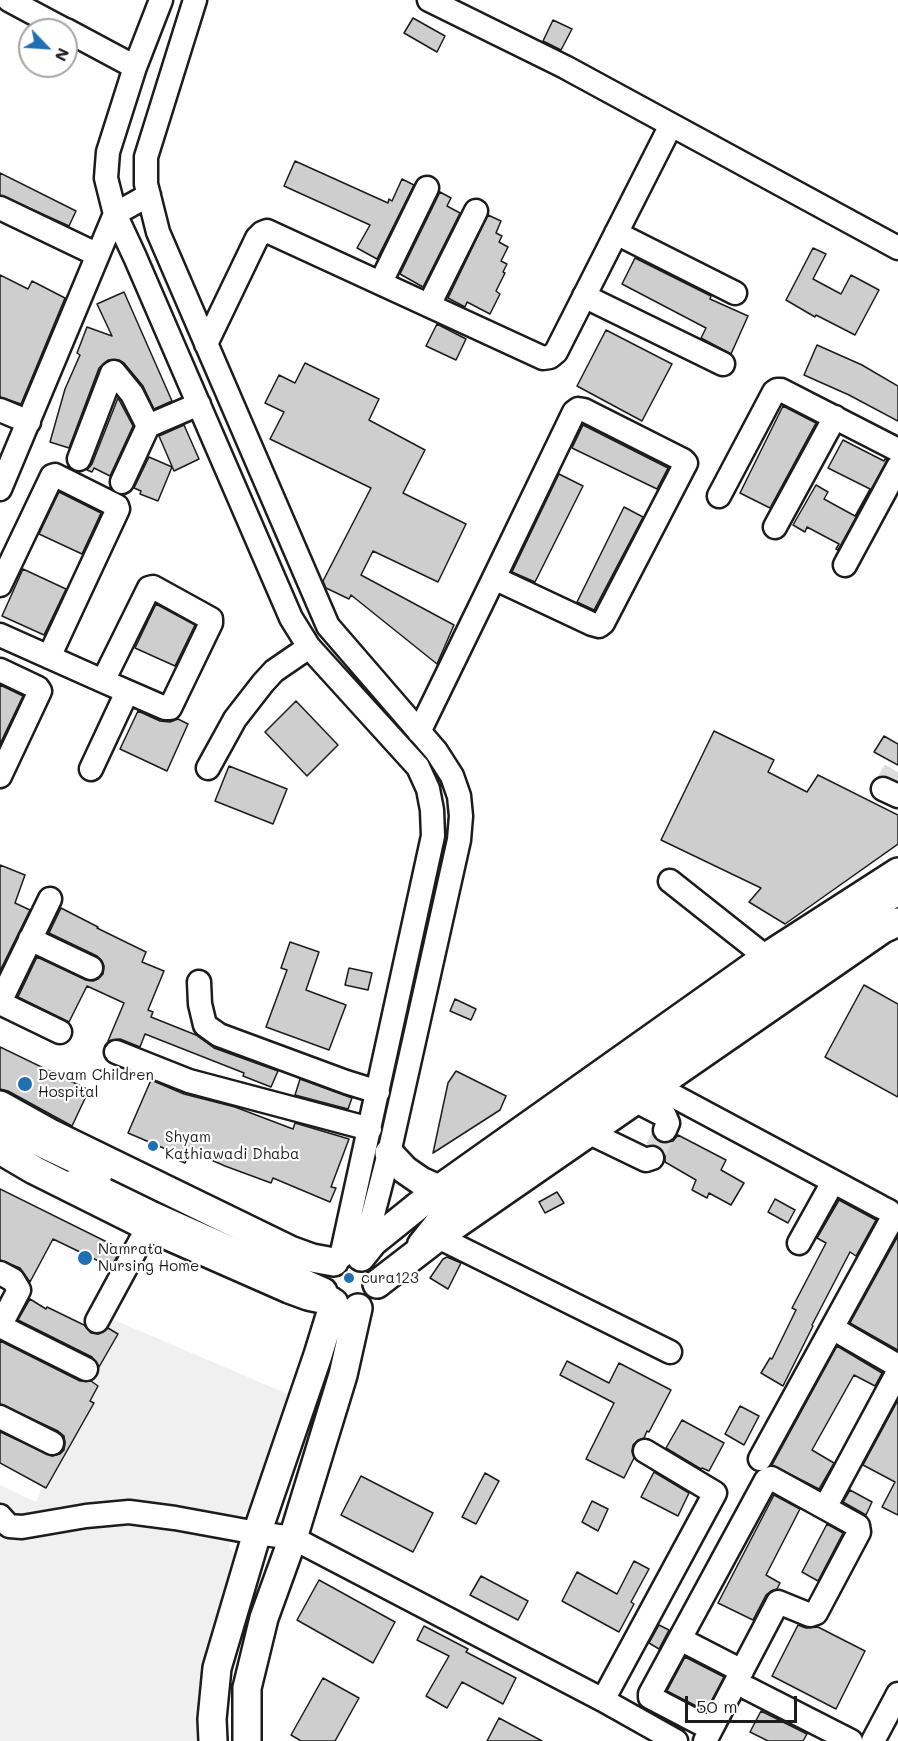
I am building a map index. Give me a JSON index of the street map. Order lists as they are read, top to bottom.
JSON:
{
  "places": [
    "Devam Children Hospital",
    "Shyam Kathiawadi Dhaba",
    "Namrata Nursing Home",
    "cura123"
  ],
  "scale_bar": "50 m",
  "north": "bottom right"
}
